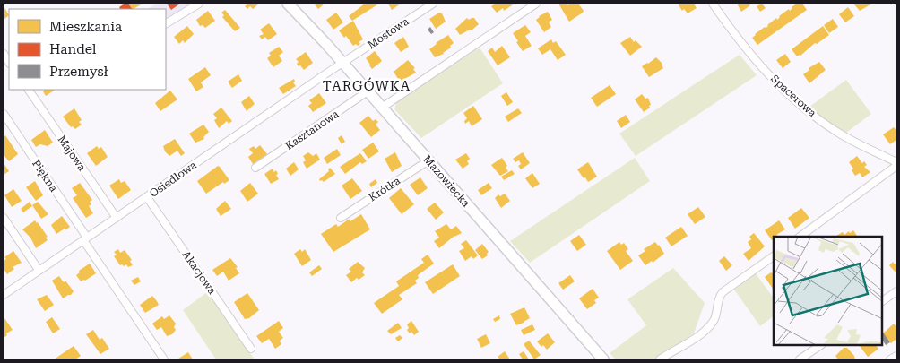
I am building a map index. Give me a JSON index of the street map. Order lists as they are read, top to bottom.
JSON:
{
  "streets": {
    "street": [
      "Mostowa",
      "Spacerowa",
      "Kasztanowa",
      "Majowa",
      "Piękna",
      "Osiedlowa",
      "Mazowiecka",
      "Krótka",
      "Akacjowa"
    ]
  },
  "crossings": [
    ["Mostowa", "Osiedlowa"],
    ["Mostowa", "Mazowiecka"],
    ["Kasztanowa", "Mazowiecka"],
    ["Majowa", "Osiedlowa"],
    ["Piękna", "Osiedlowa"],
    ["Osiedlowa", "Mazowiecka"],
    ["Osiedlowa", "Akacjowa"],
    ["Mazowiecka", "Krótka"]
  ],
  "districts": ["TARGÓWKA"],
  "legend": ["Mieszkania", "Handel", "Przemysł"]
}
